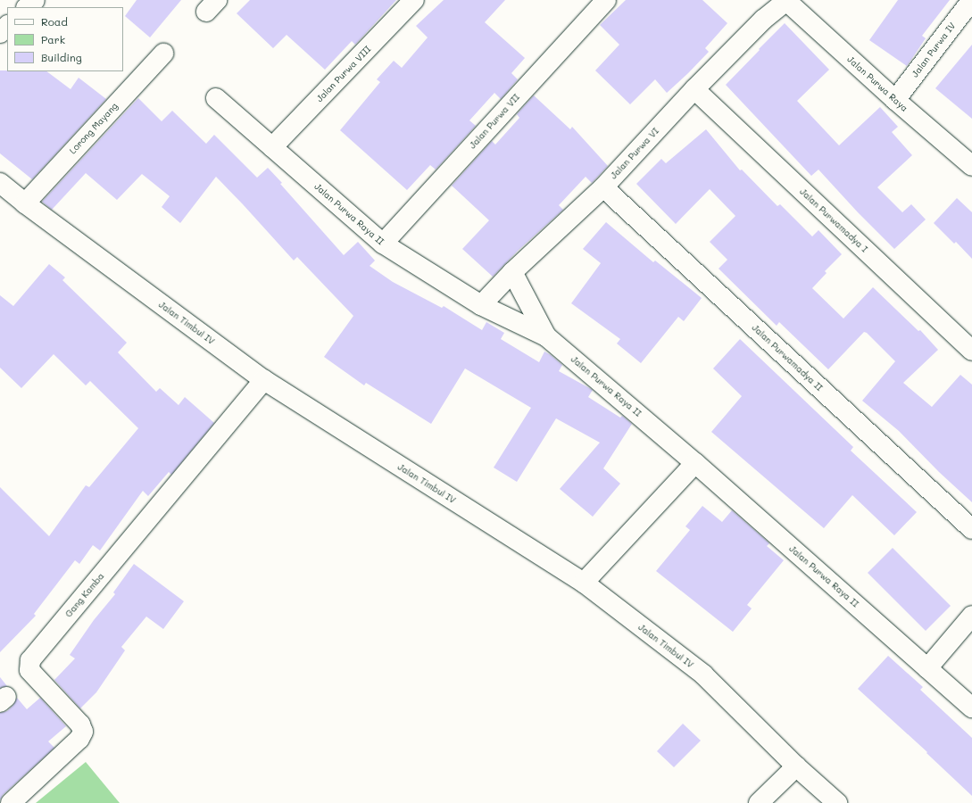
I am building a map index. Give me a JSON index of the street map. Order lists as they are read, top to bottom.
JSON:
{
  "streets": {
    "street": [
      "Jalan Purwa IV",
      "Jalan Purwa VIII",
      "Jalan Purwa Raya",
      "Jalan Purwa VII",
      "Lorong Mayang",
      "Jalan Purwa VI",
      "Jalan Purwa Raya II",
      "Jalan Purwamadya I",
      "Jalan Timbul IV",
      "Jalan Purwamadya II",
      "Gang Kamba"
    ]
  },
  "crossings": [
    ["Jalan Purwa IV", "Jalan Purwa Raya"],
    ["Jalan Purwa VIII", "Jalan Purwa Raya II"],
    ["Jalan Purwa Raya", "Jalan Purwa VI"],
    ["Jalan Purwa VII", "Jalan Purwa Raya II"],
    ["Lorong Mayang", "Jalan Timbul IV"],
    ["Jalan Purwa VI", "Jalan Purwa Raya II"],
    ["Jalan Purwa VI", "Jalan Purwamadya I"],
    ["Jalan Purwa VI", "Jalan Purwamadya II"],
    ["Jalan Timbul IV", "Gang Kamba"]
  ],
  "legend": ["Road", "Park", "Building"]
}
